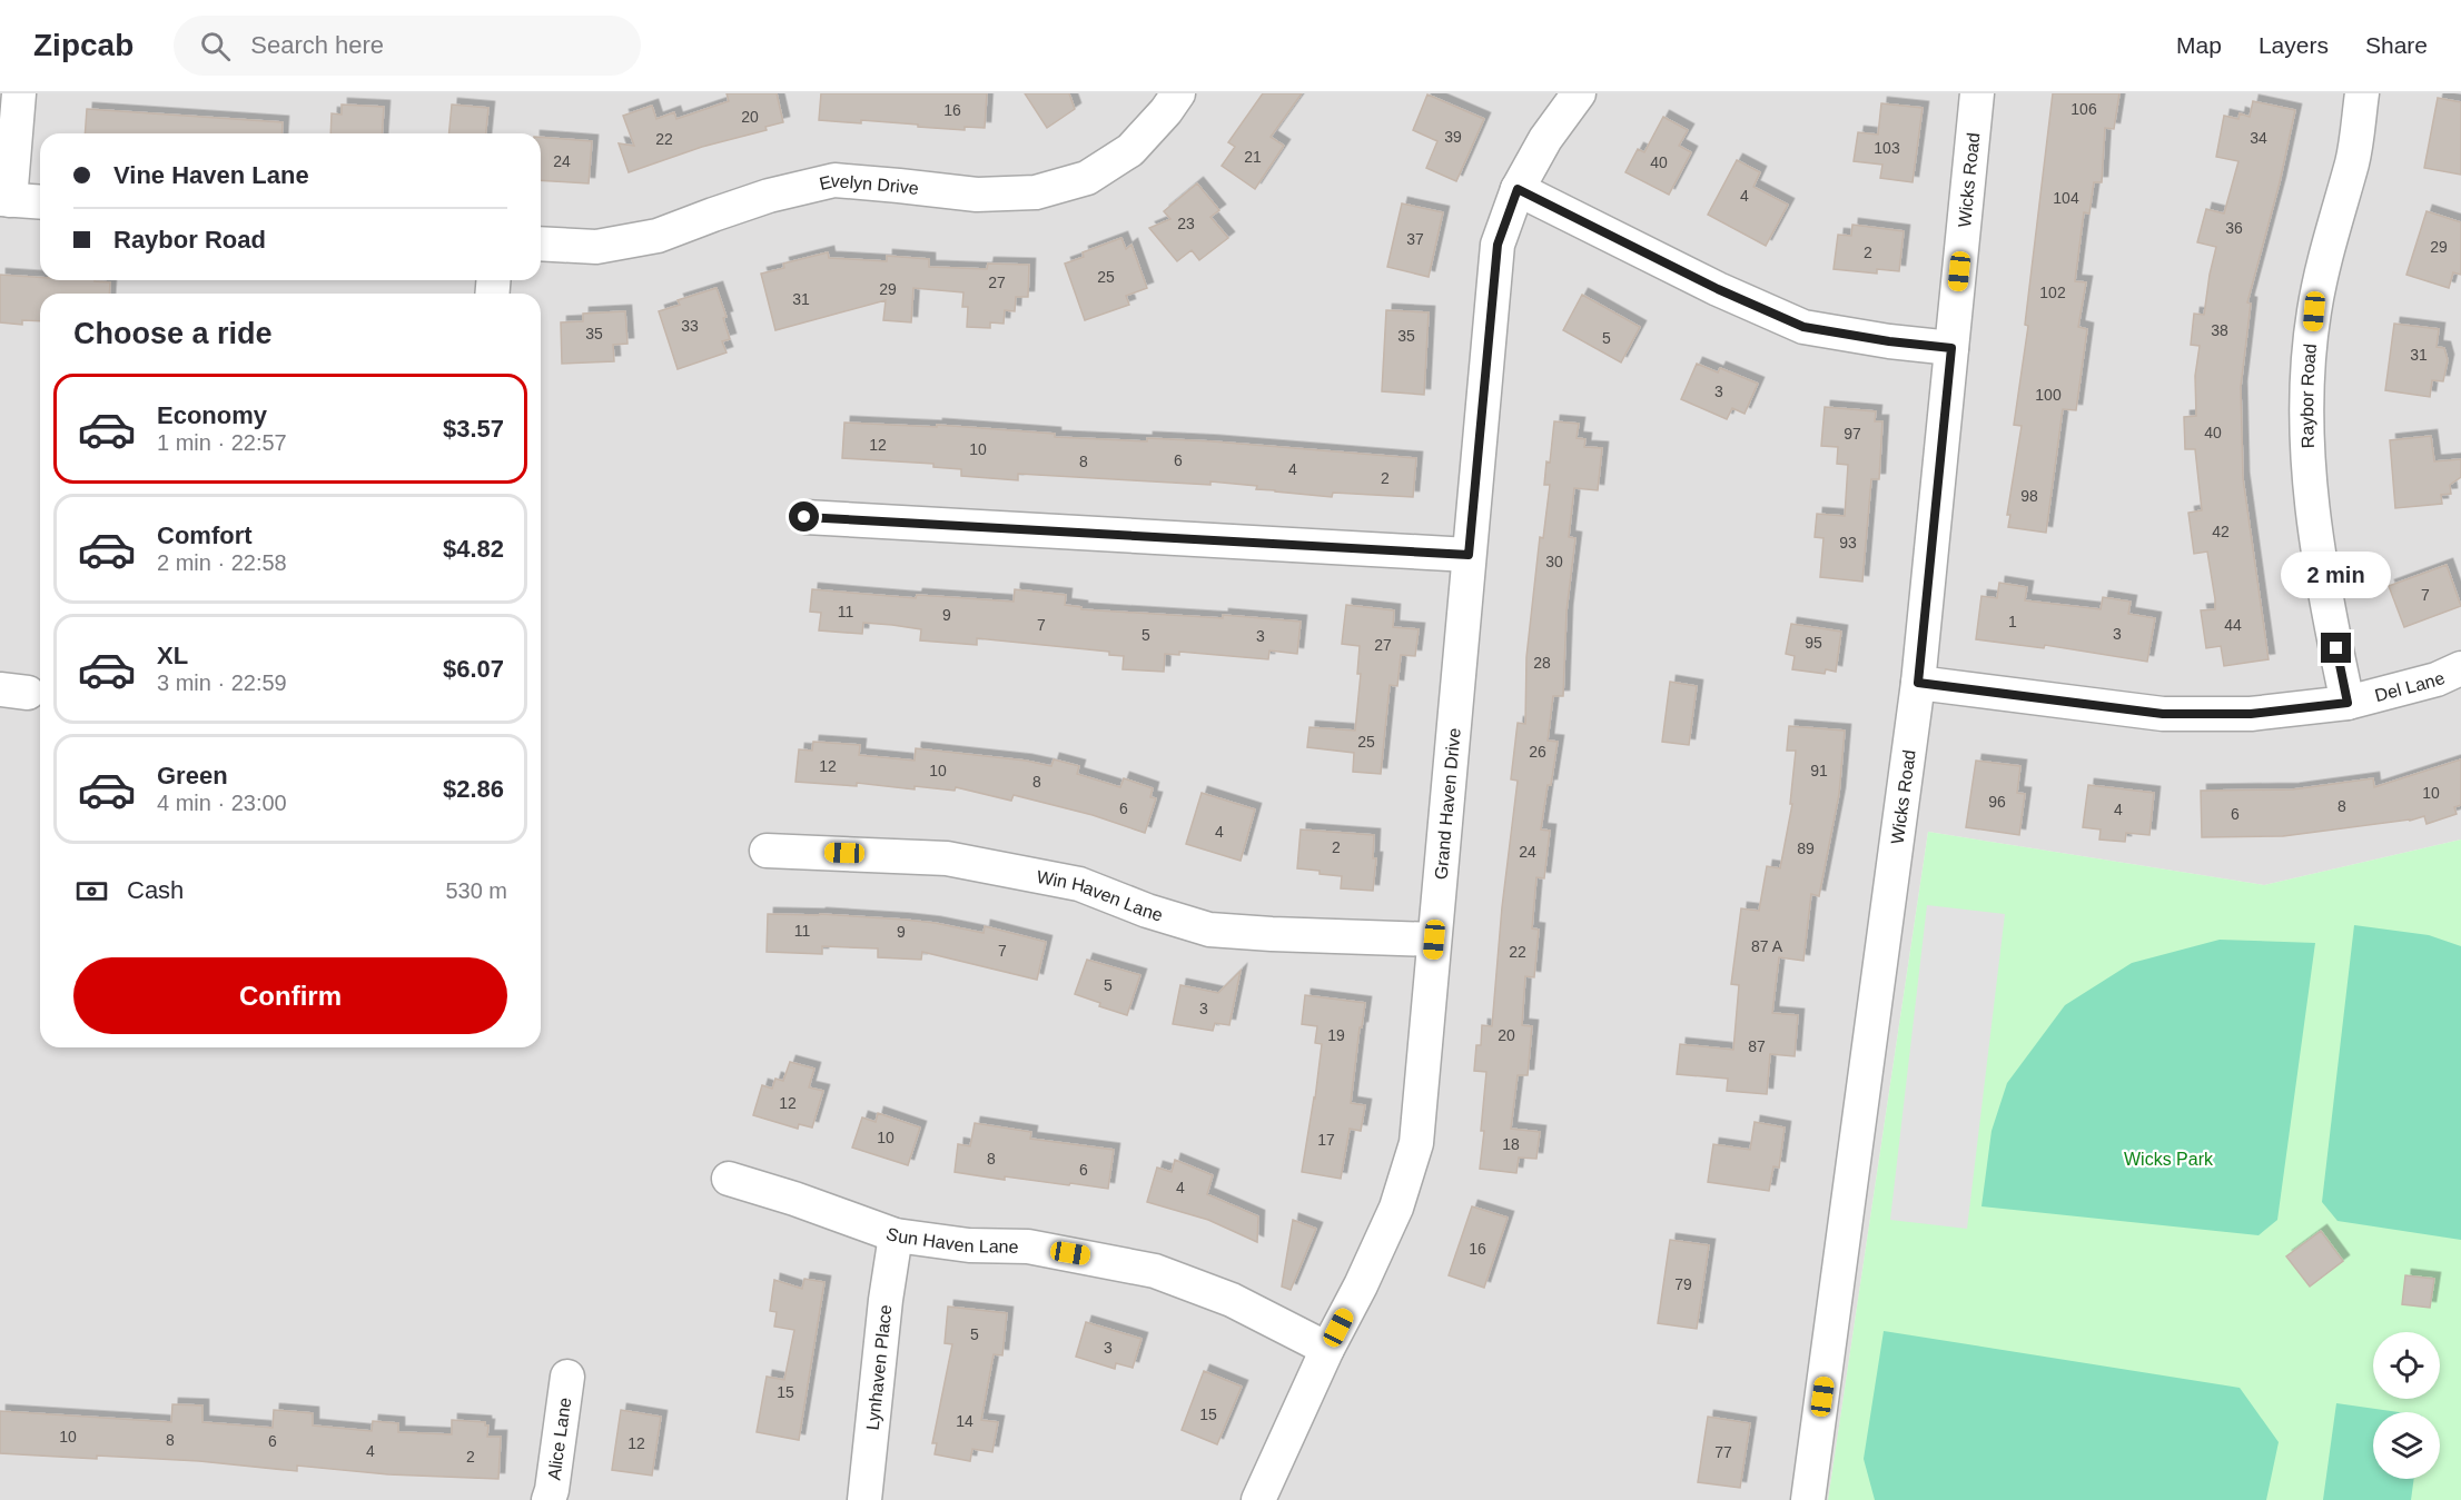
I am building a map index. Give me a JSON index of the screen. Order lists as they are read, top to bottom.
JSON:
{
  "streets": {
    "street": [
      "Wicks Road",
      "Evelyn Drive",
      "Raybor Road",
      "Del Lane",
      "Grand Haven Drive",
      "Win Haven Lane",
      "Sun Haven Lane",
      "Lynhaven Place",
      "Alice Lane"
    ]
  },
  "crossings": [
    ["Wicks Road", "Del Lane"],
    ["Raybor Road", "Del Lane"],
    ["Grand Haven Drive", "Win Haven Lane"],
    ["Grand Haven Drive", "Sun Haven Lane"],
    ["Sun Haven Lane", "Lynhaven Place"]
  ],
  "parks": ["Wicks Park"],
  "house_numbers": [
    "106",
    "16",
    "20",
    "39",
    "34",
    "22",
    "103",
    "21",
    "24",
    "40",
    "4",
    "104",
    "23",
    "36",
    "37",
    "29",
    "2",
    "25",
    "27",
    "29",
    "102",
    "31",
    "33",
    "38",
    "35",
    "35",
    "5",
    "31",
    "3",
    "100",
    "40",
    "97",
    "12",
    "10",
    "6",
    "8",
    "4",
    "2",
    "98",
    "42",
    "93",
    "30",
    "7",
    "11",
    "9",
    "1",
    "7",
    "44",
    "3",
    "5",
    "3",
    "95",
    "27",
    "28",
    "25",
    "26",
    "12",
    "10",
    "91",
    "8",
    "10",
    "96",
    "8",
    "6",
    "4",
    "6",
    "4",
    "2",
    "89",
    "24",
    "11",
    "9",
    "87 A",
    "7",
    "22",
    "5",
    "3",
    "19",
    "20",
    "87",
    "12",
    "10",
    "17",
    "18",
    "8",
    "6",
    "4",
    "16",
    "79",
    "5",
    "3",
    "15",
    "15",
    "14",
    "10",
    "8",
    "6",
    "12",
    "4",
    "77",
    "2"
  ],
  "page": {
    "header": "Zipcab",
    "search": "Search here",
    "nav": ["Map", "Layers", "Share"],
    "banner": ["Vine Haven Lane", "Raybor Road"],
    "heading": "Choose a ride",
    "list": [
      {
        "name": "Economy",
        "note": "1 min · 22:57",
        "value": "$3.57"
      },
      {
        "name": "Comfort",
        "note": "2 min · 22:58",
        "value": "$4.82"
      },
      {
        "name": "XL",
        "note": "3 min · 22:59",
        "value": "$6.07"
      },
      {
        "name": "Green",
        "note": "4 min · 23:00",
        "value": "$2.86"
      }
    ],
    "bubble": "2 min",
    "pay": ["Cash", "530 m"],
    "buttons": "Confirm"
  }
}
